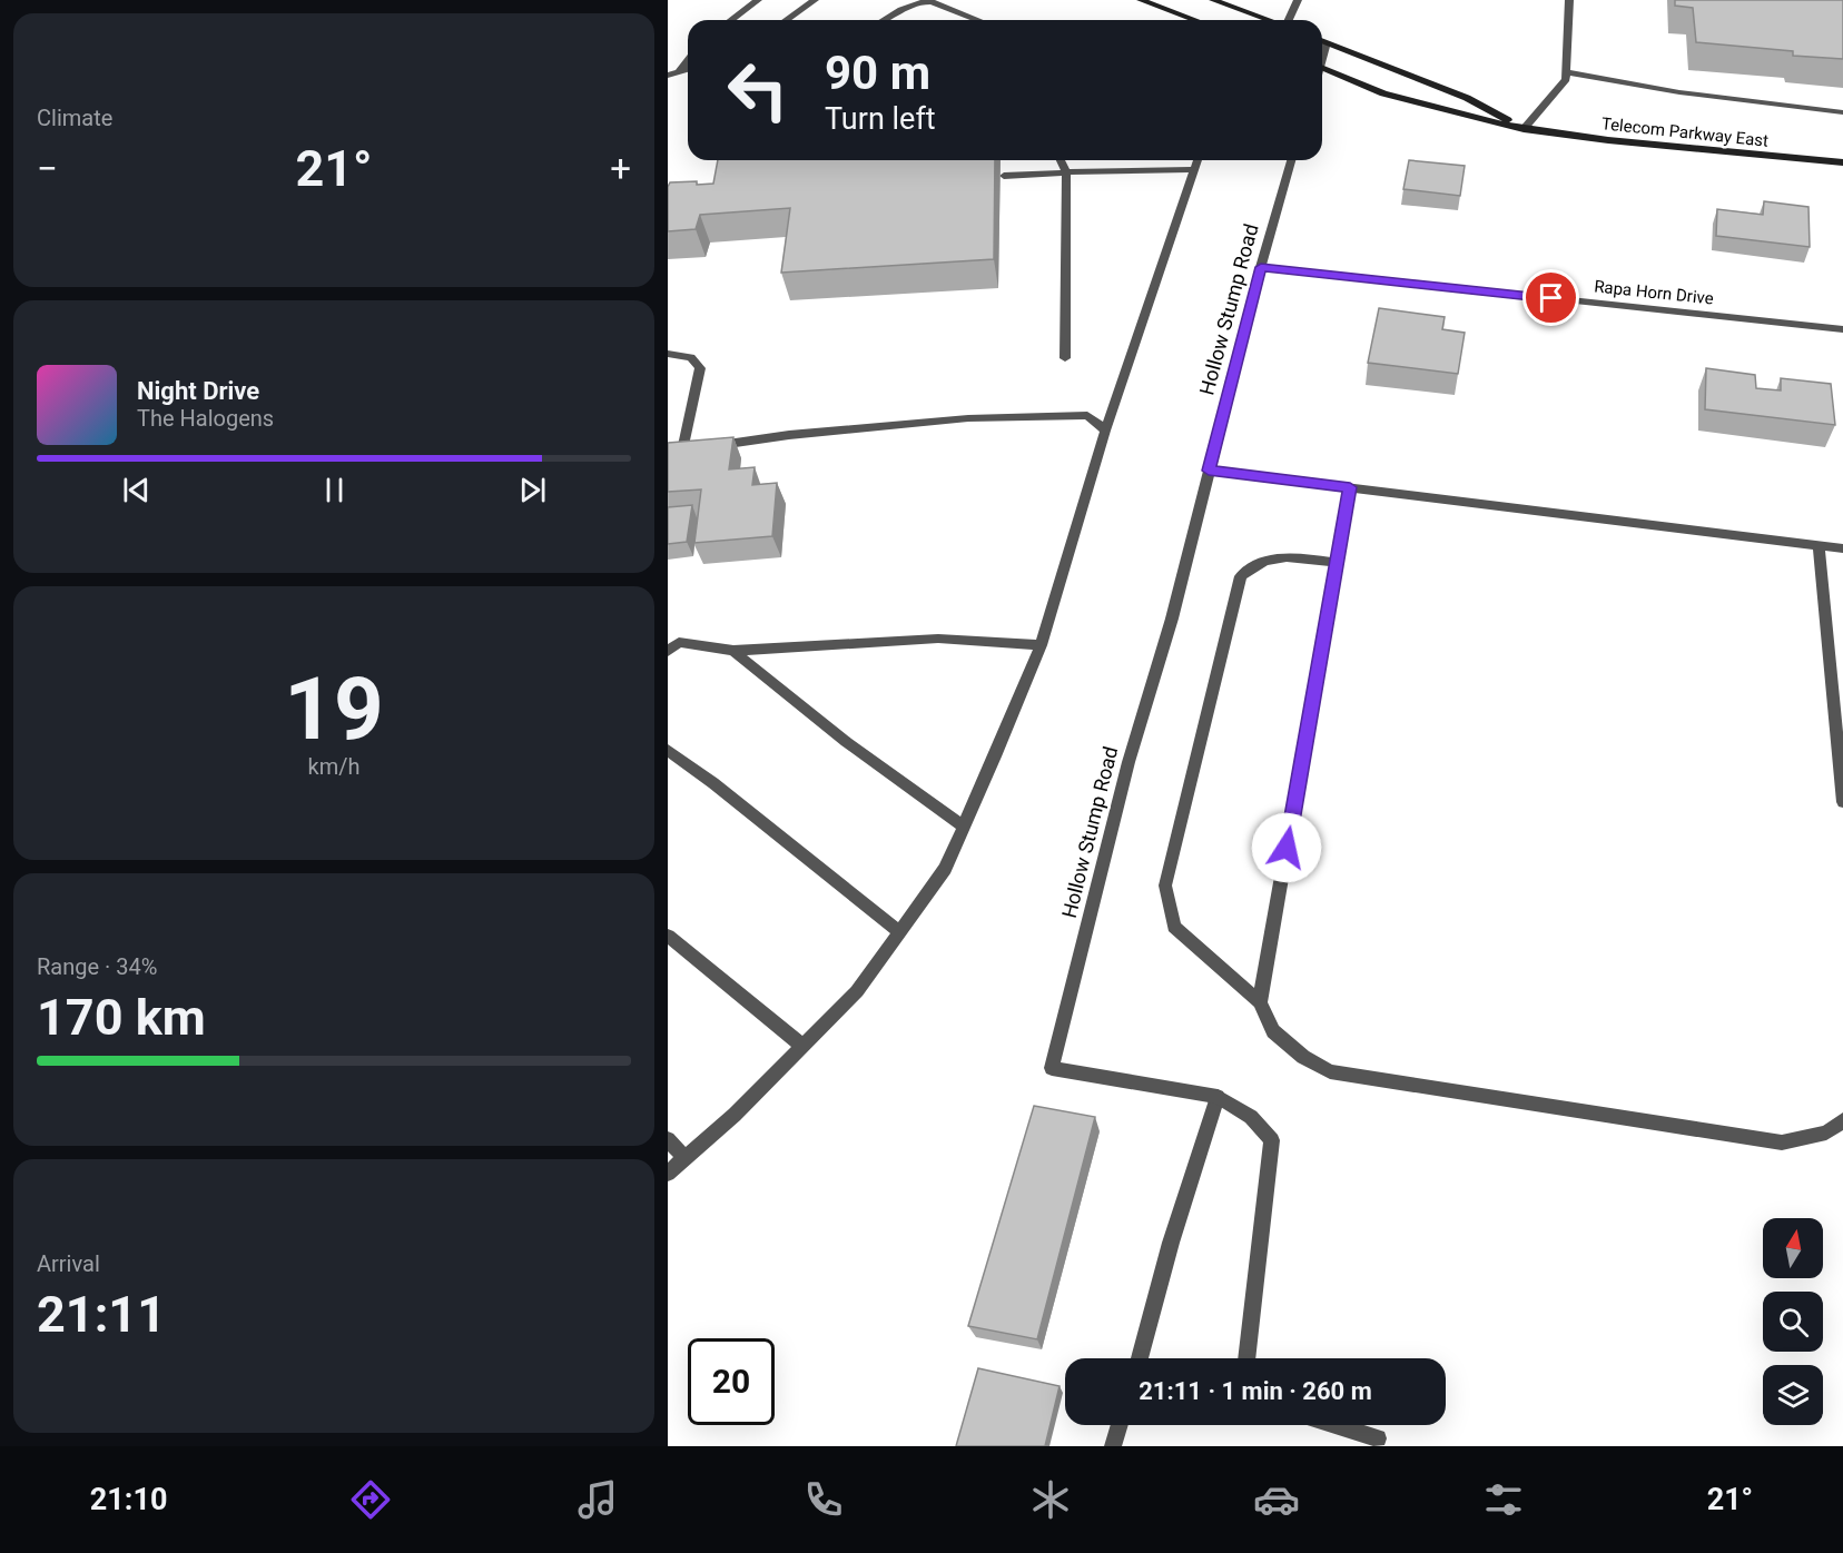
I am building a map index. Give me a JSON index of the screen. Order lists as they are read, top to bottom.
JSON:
{
  "streets": {
    "street": ["Telecom Parkway East", "Rapa Horn Drive", "Hollow Stump Road"]
  },
  "crossings": [
    ["Rapa Horn Drive", "Hollow Stump Road"]
  ],
  "north": "top",
  "page": {
    "tile": [
      "Climate",
      ["19", "km/h"],
      ["Range · 34%", "170 km"],
      ["Arrival", "21:11"]
    ],
    "turn": ["90 m", "Turn left"],
    "heat": ["−", "21°", "+"],
    "song": ["Night Drive", "The Halogens"],
    "limit": "20",
    "trip": "21:11 · 1 min · 260 m",
    "tabs": ["21:10", "21°"]
  }
}
